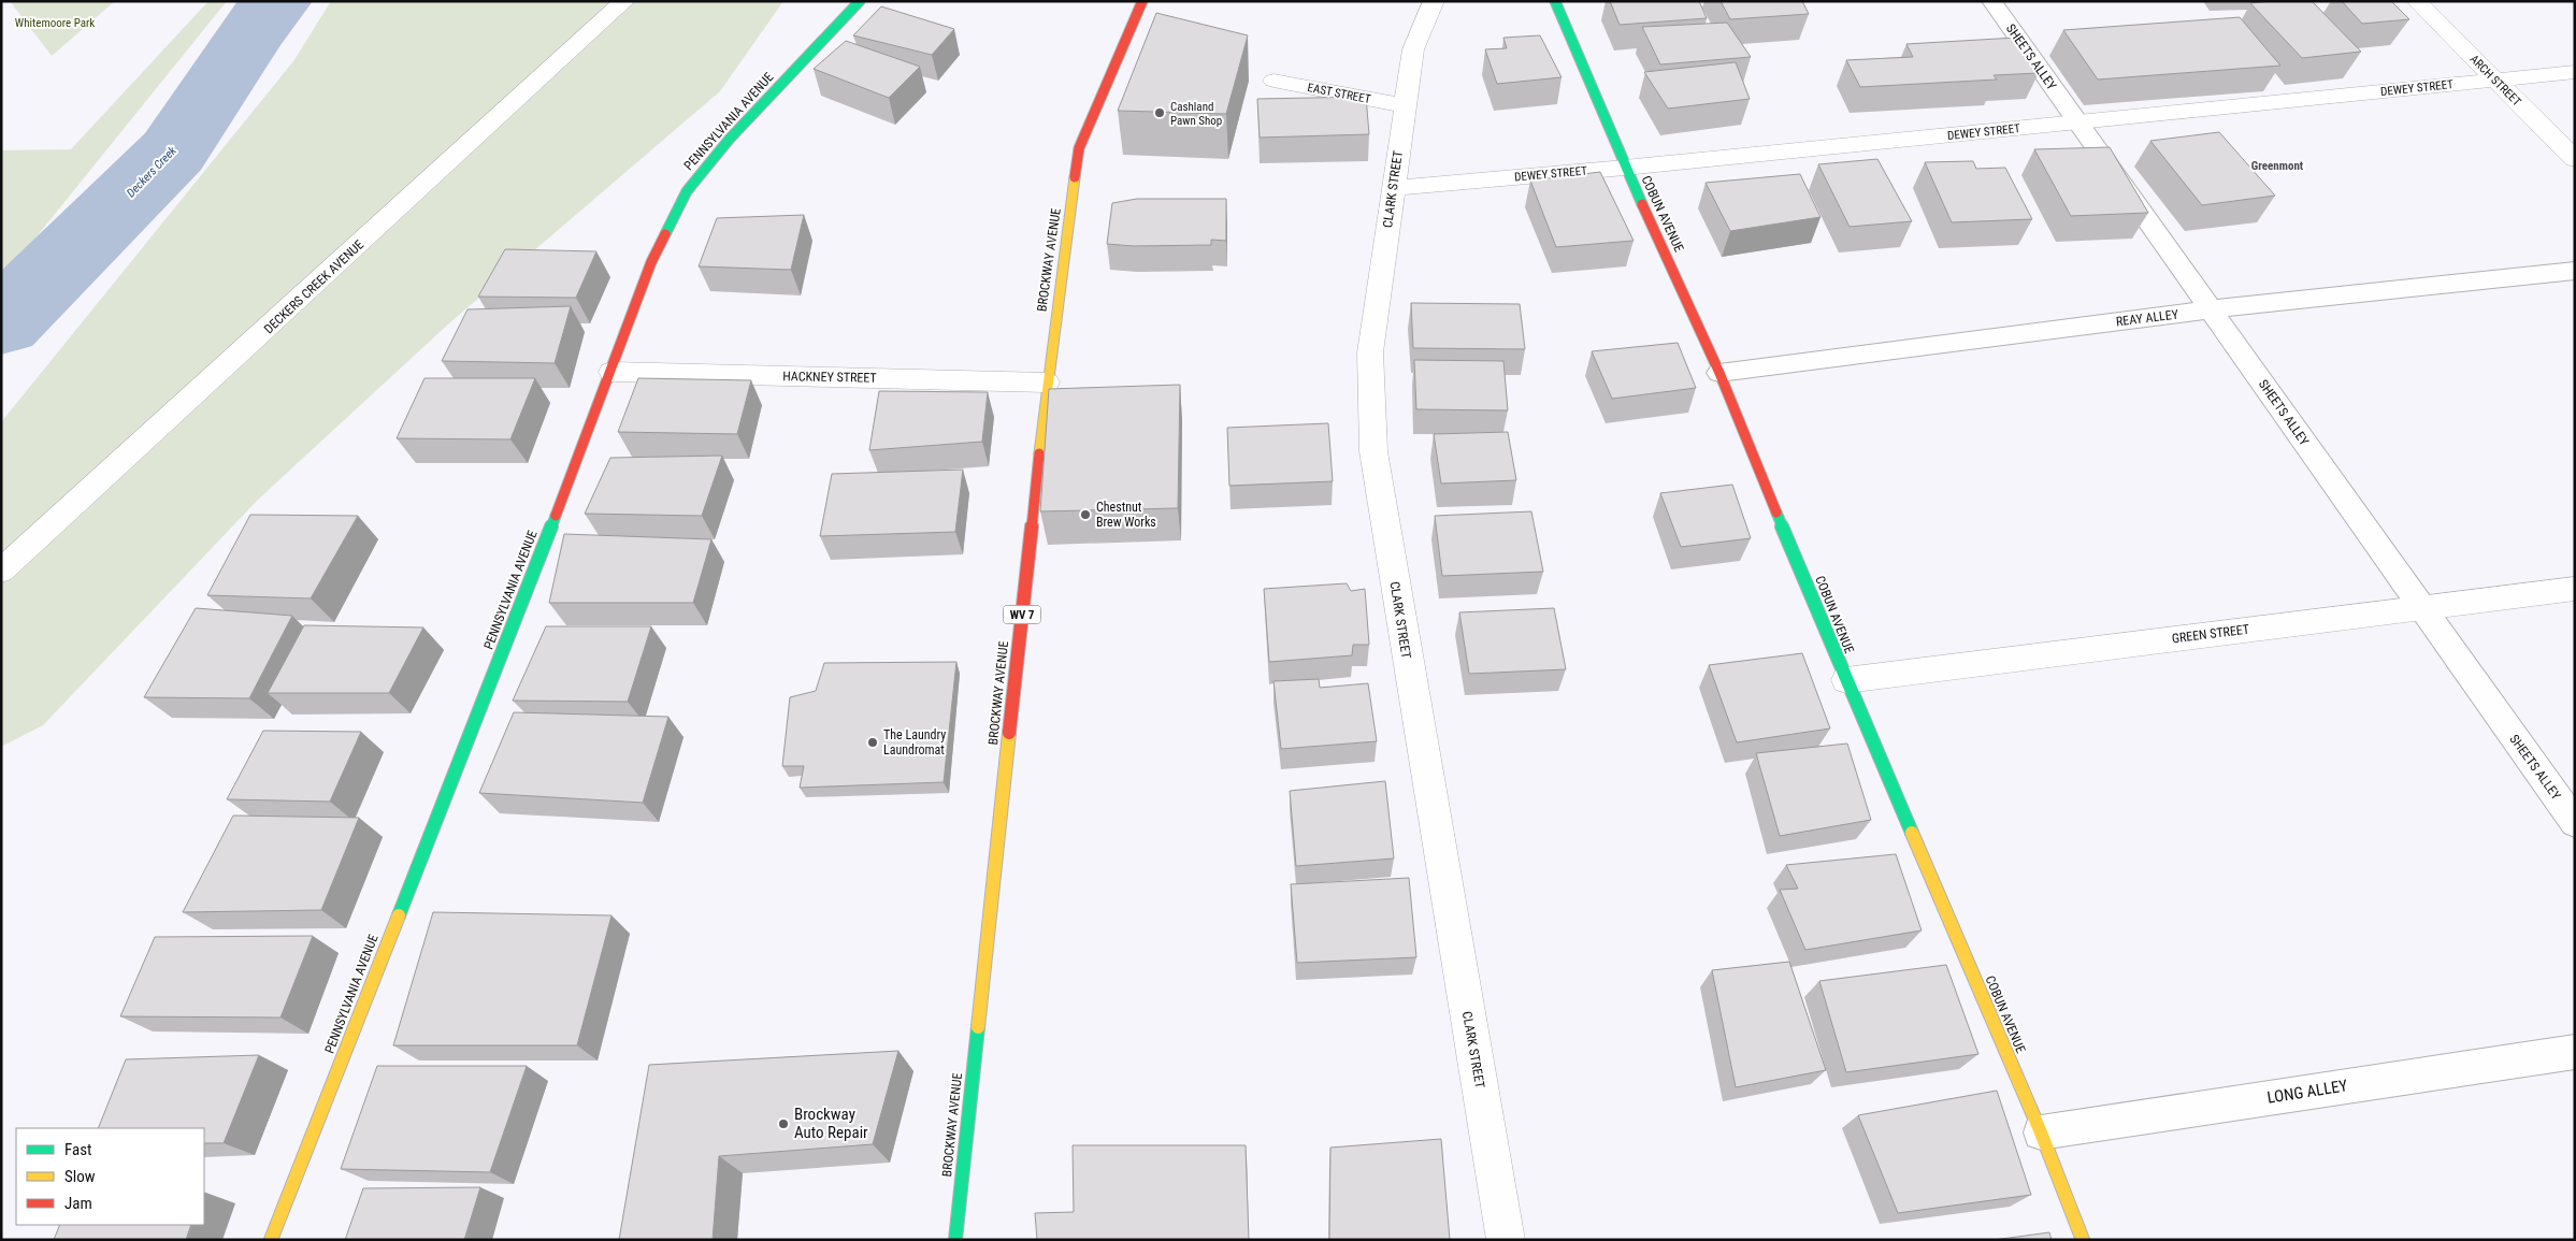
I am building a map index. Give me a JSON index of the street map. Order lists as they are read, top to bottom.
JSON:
{
  "streets": {
    "street": [
      "ARCH STREET",
      "DEWEY STREET",
      "EAST STREET",
      "PENNSYLVANIA AVENUE",
      "CLARK STREET",
      "COBUN AVENUE",
      "BROCKWAY AVENUE",
      "DECKERS CREEK AVENUE",
      "HACKNEY STREET",
      "WV 7",
      "GREEN STREET"
    ],
    "lane": ["SHEETS ALLEY", "REAY ALLEY", "LONG ALLEY"]
  },
  "crossings": [
    ["SHEETS ALLEY", "DEWEY STREET"],
    ["SHEETS ALLEY", "REAY ALLEY"],
    ["SHEETS ALLEY", "GREEN STREET"],
    ["ARCH STREET", "DEWEY STREET"],
    ["DEWEY STREET", "CLARK STREET"],
    ["DEWEY STREET", "COBUN AVENUE"],
    ["EAST STREET", "CLARK STREET"],
    ["PENNSYLVANIA AVENUE", "HACKNEY STREET"],
    ["COBUN AVENUE", "REAY ALLEY"],
    ["COBUN AVENUE", "GREEN STREET"],
    ["COBUN AVENUE", "LONG ALLEY"],
    ["BROCKWAY AVENUE", "HACKNEY STREET"]
  ],
  "districts": ["Greenmont"],
  "water": ["Deckers Creek"],
  "parks": ["Whitemoore Park"],
  "places": [
    "Cashland Pawn Shop",
    "Chestnut Brew Works",
    "The Laundry Laundromat",
    "Brockway Auto Repair"
  ],
  "legend": ["Fast", "Slow", "Jam"]
}
